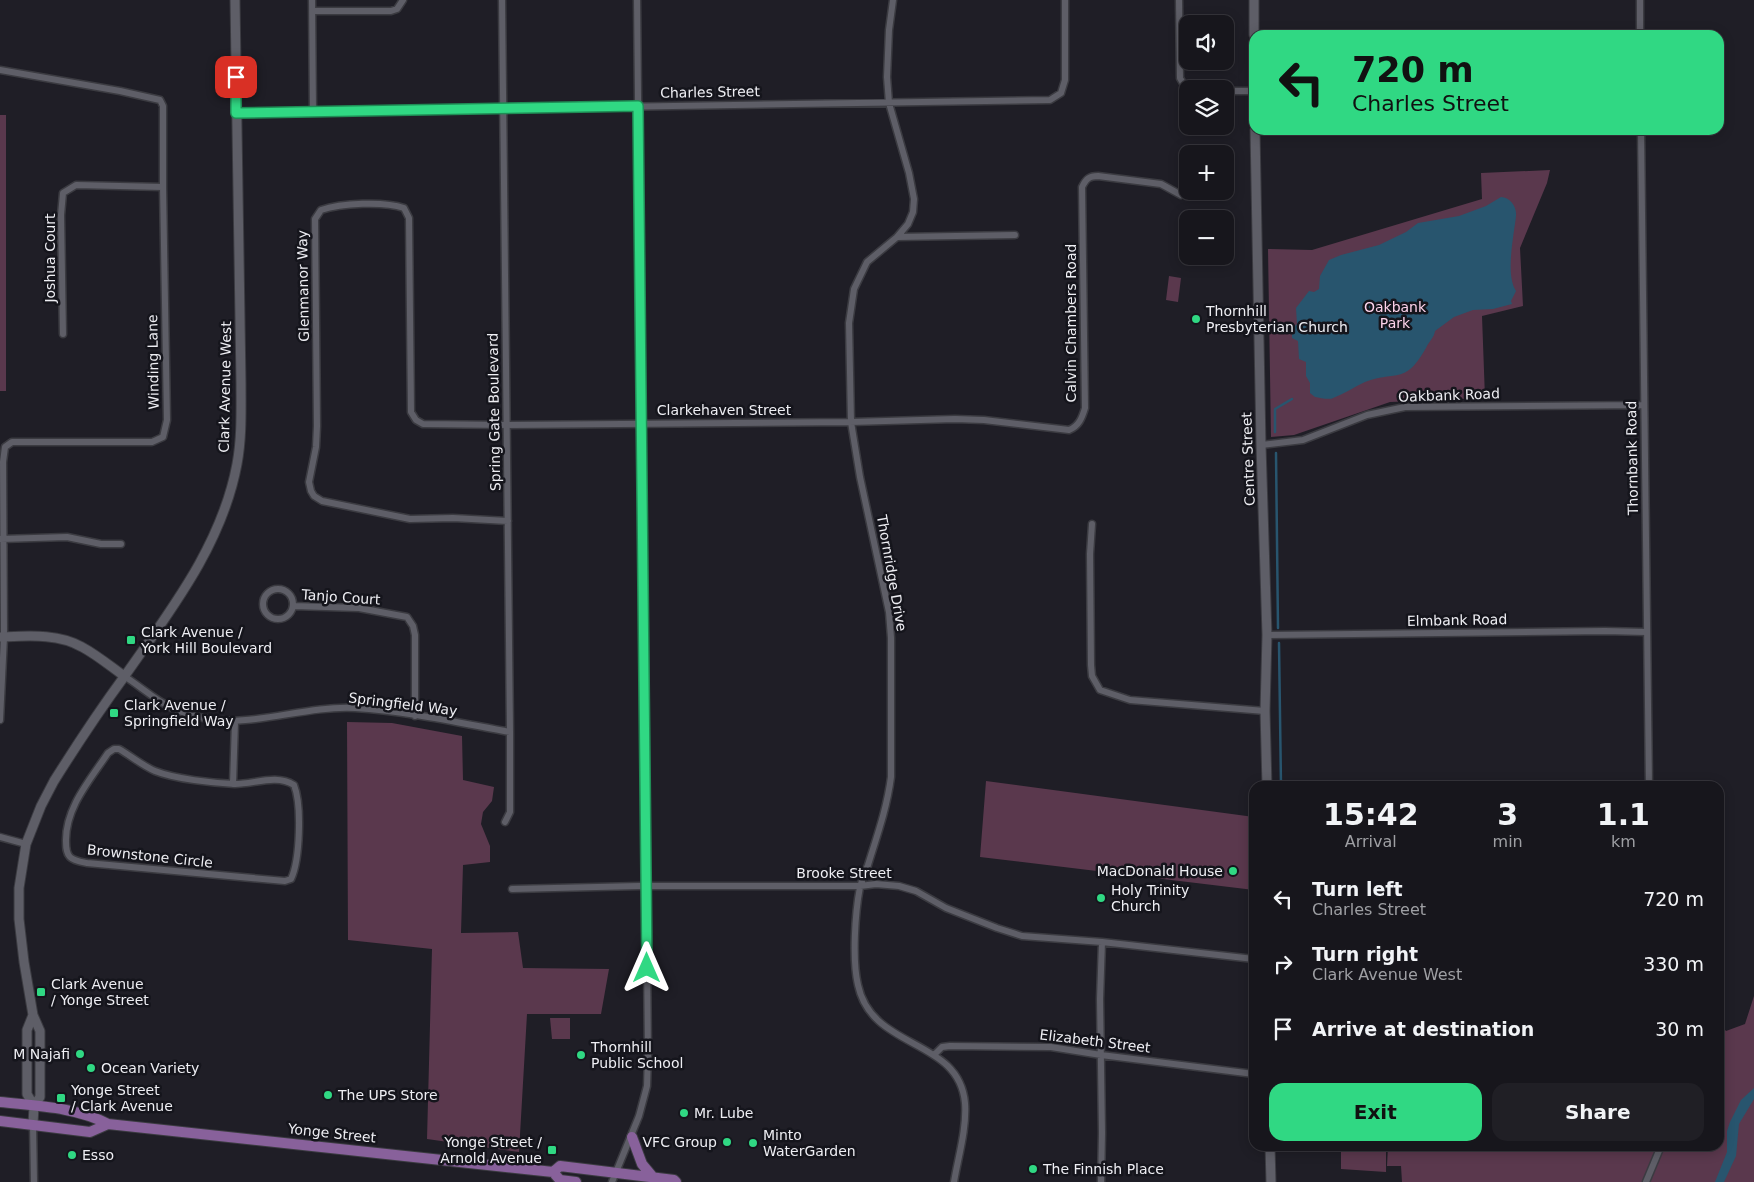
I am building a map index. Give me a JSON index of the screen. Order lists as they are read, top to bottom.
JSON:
{
  "streets": {
    "main road": ["Yonge Street"],
    "street": [
      "Charles Street",
      "Joshua Court",
      "Glenmanor Way",
      "Calvin Chambers Road",
      "Winding Lane",
      "Clark Avenue West",
      "Oakbank Road",
      "Clarkehaven Street",
      "Spring Gate Boulevard",
      "Thornbank Road",
      "Centre Street",
      "Thornridge Drive",
      "Tanjo Court",
      "Elmbank Road",
      "Springfield Way",
      "Brownstone Circle",
      "Brooke Street",
      "Elizabeth Street"
    ]
  },
  "crossings": [
    ["Charles Street", "Clark Avenue West"],
    ["Charles Street", "Spring Gate Boulevard"],
    ["Charles Street", "Thornridge Drive"],
    ["Joshua Court", "Winding Lane"],
    ["Glenmanor Way", "Clarkehaven Street"],
    ["Glenmanor Way", "Spring Gate Boulevard"],
    ["Calvin Chambers Road", "Clarkehaven Street"],
    ["Calvin Chambers Road", "Thornridge Drive"],
    ["Clark Avenue West", "Springfield Way"],
    ["Clark Avenue West", "Yonge Street"],
    ["Oakbank Road", "Thornbank Road"],
    ["Oakbank Road", "Centre Street"],
    ["Clarkehaven Street", "Spring Gate Boulevard"],
    ["Clarkehaven Street", "Thornridge Drive"],
    ["Spring Gate Boulevard", "Springfield Way"],
    ["Thornbank Road", "Elmbank Road"],
    ["Centre Street", "Elmbank Road"],
    ["Thornridge Drive", "Brooke Street"],
    ["Thornridge Drive", "Elizabeth Street"],
    ["Tanjo Court", "Springfield Way"]
  ],
  "parks": ["Oakbank Park"],
  "places": {
    "other": [
      "Thornhill Presbyterian Church",
      "MacDonald House",
      "Holy Trinity Church",
      "M Najafi",
      "Thornhill Public School",
      "Ocean Variety",
      "The UPS Store",
      "Mr. Lube",
      "VFC Group",
      "Minto WaterGarden",
      "Esso",
      "The Finnish Place"
    ],
    "transit": [
      "Clark Avenue / York Hill Boulevard",
      "Clark Avenue / Springfield Way",
      "Clark Avenue / Yonge Street",
      "Yonge Street / Clark Avenue",
      "Yonge Street / Arnold Avenue"
    ]
  },
  "page": {
    "map_buttons": ["+", "−"],
    "turn": ["720 m", "Charles Street"],
    "eta": [
      "15:42",
      "Arrival",
      "3",
      "min",
      "1.1",
      "km"
    ],
    "list": [
      {
        "name": "Turn left",
        "note": "Charles Street",
        "value": "720 m"
      },
      {
        "name": "Turn right",
        "note": "Clark Avenue West",
        "value": "330 m"
      },
      {
        "name": "Arrive at destination",
        "value": "30 m"
      }
    ],
    "buttons": ["Exit", "Share"]
  }
}
